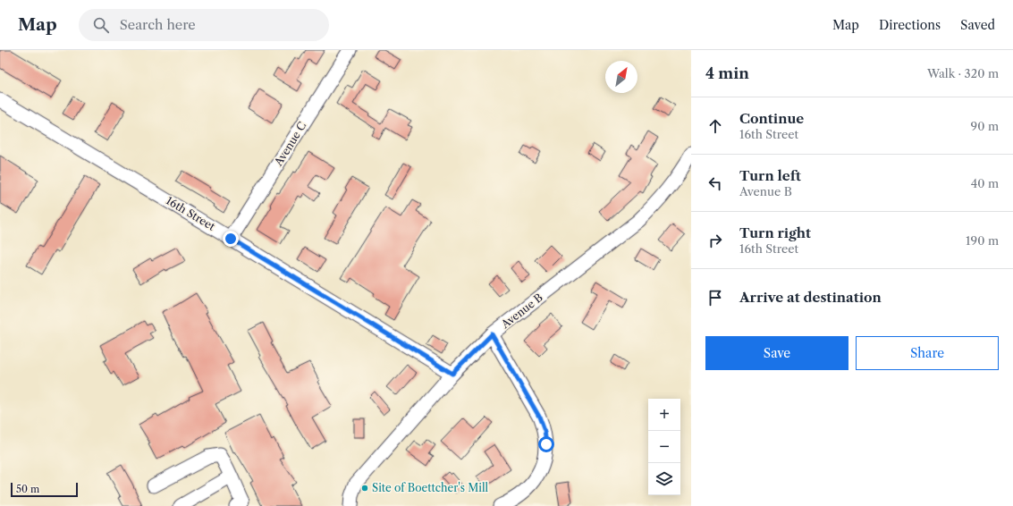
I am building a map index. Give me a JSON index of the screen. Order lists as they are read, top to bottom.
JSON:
{
  "streets": {
    "street": ["Avenue C", "16th Street", "Avenue B"]
  },
  "crossings": [
    ["Avenue C", "16th Street"],
    ["16th Street", "Avenue B"]
  ],
  "places": ["Site of Boettcher's Mill"],
  "scale_bar": "50 m",
  "north": "top right",
  "page": {
    "header": "Map",
    "search": "Search here",
    "nav": ["Map", "Directions", "Saved"],
    "heading": ["4 min", "Walk · 320 m"],
    "list": [
      ["Continue", "16th Street", "90 m"],
      ["Turn left", "Avenue B", "40 m"],
      ["Turn right", "16th Street", "190 m"],
      "Arrive at destination"
    ],
    "buttons": ["Save", "Share"],
    "map_buttons": ["+", "−"],
    "scale": "50 m"
  }
}
